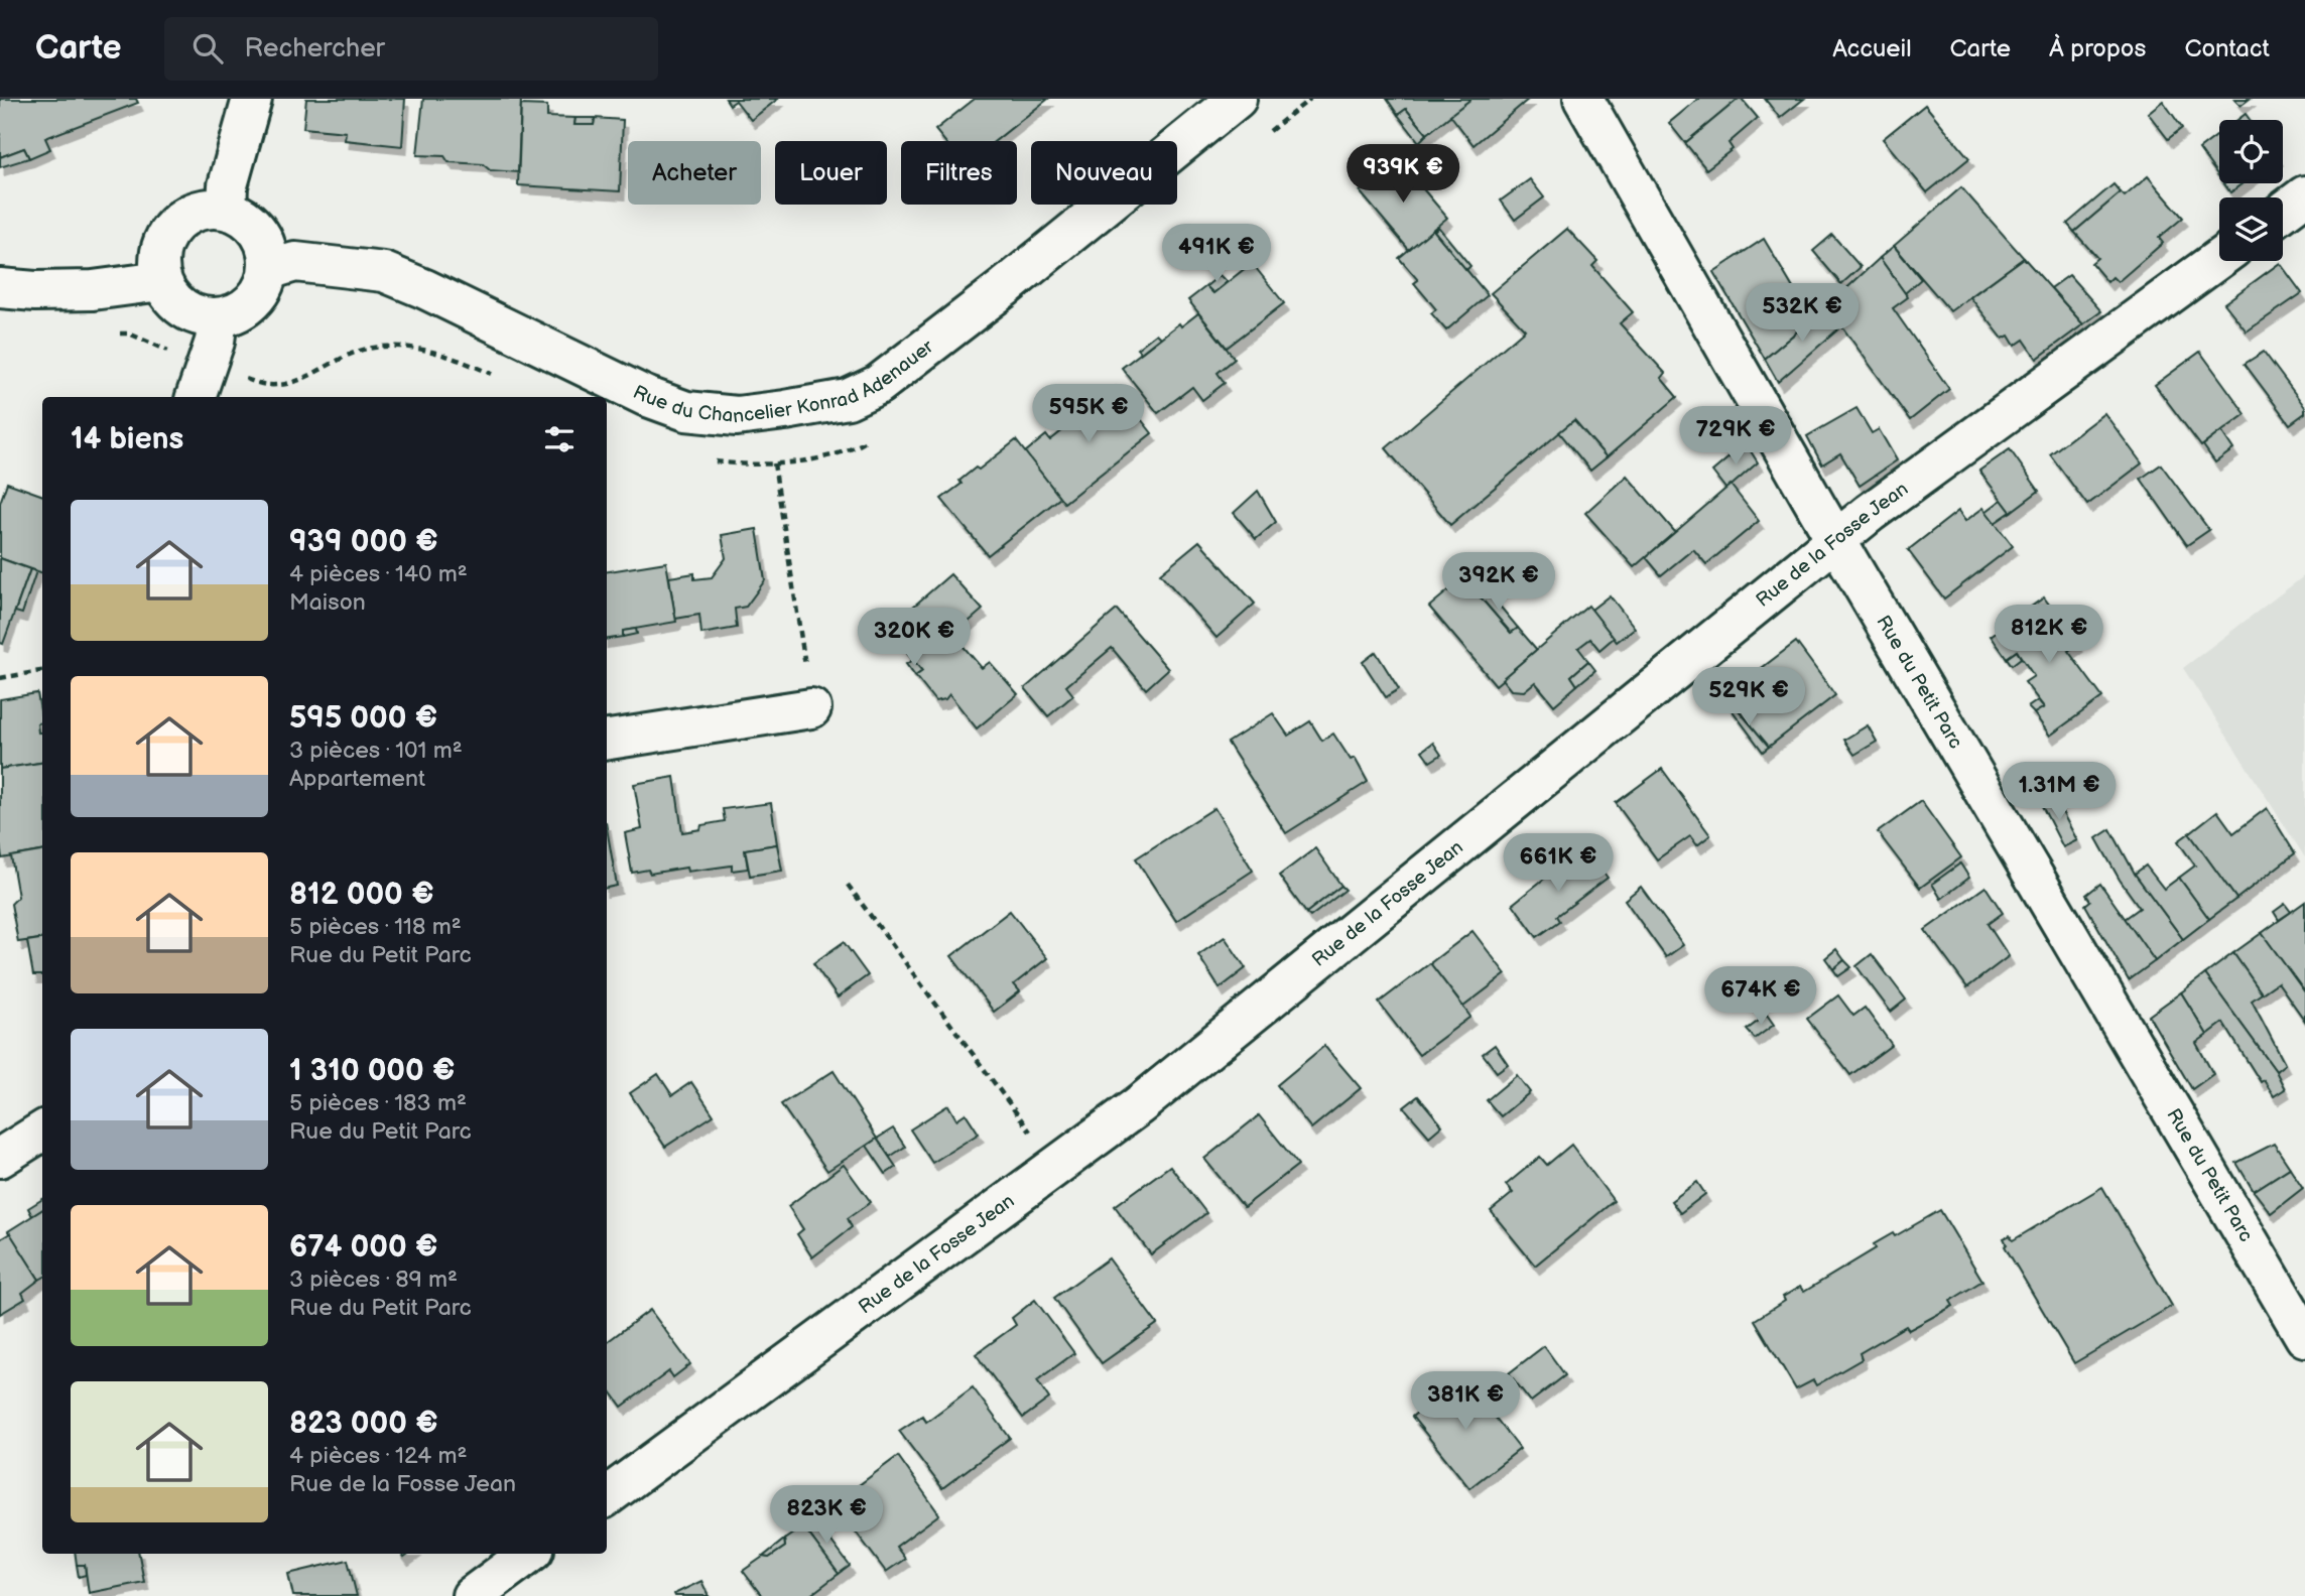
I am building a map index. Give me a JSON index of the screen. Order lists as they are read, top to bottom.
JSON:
{
  "streets": {
    "street": ["Rue du Chancelier Konrad Adenauer", "Rue de la Fosse Jean", "Rue du Petit Parc"]
  },
  "crossings": [
    ["Rue de la Fosse Jean", "Rue du Petit Parc"]
  ],
  "page": {
    "header": "Carte",
    "search": "Rechercher",
    "nav": [
      "Accueil",
      "Carte",
      "À propos",
      "Contact"
    ],
    "chip": [
      "Acheter",
      "Louer",
      "Filtres",
      "Nouveau"
    ],
    "price": [
      "939K €",
      "491K €",
      "532K €",
      "595K €",
      "729K €",
      "392K €",
      "812K €",
      "320K €",
      "529K €",
      "1.31M €",
      "661K €",
      "674K €",
      "381K €",
      "823K €"
    ],
    "heading": "14 biens",
    "list": [
      {
        "name": "939 000 €",
        "note": "4 pièces · 140 m² · Maison"
      },
      {
        "name": "595 000 €",
        "note": "3 pièces · 101 m² · Appartement"
      },
      {
        "name": "812 000 €",
        "note": "5 pièces · 118 m² · Rue du Petit Parc"
      },
      {
        "name": "1 310 000 €",
        "note": "5 pièces · 183 m² · Rue du Petit Parc"
      },
      {
        "name": "674 000 €",
        "note": "3 pièces · 89 m² · Rue du Petit Parc"
      },
      {
        "name": "823 000 €",
        "note": "4 pièces · 124 m² · Rue de la Fosse Jean"
      }
    ]
  }
}
